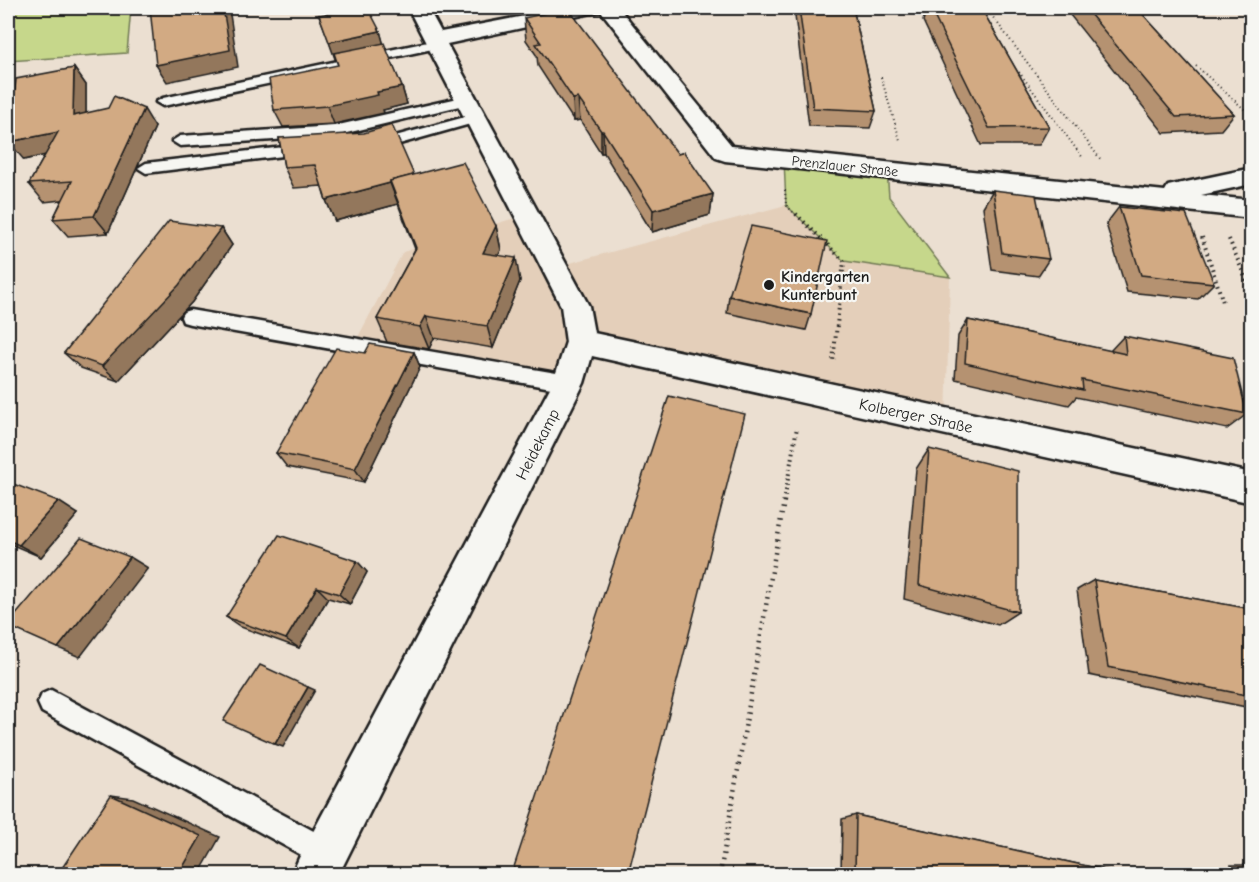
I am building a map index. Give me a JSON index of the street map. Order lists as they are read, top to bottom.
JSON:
{
  "streets": {
    "street": ["Prenzlauer Straße", "Kolberger Straße", "Heidekamp"]
  },
  "crossings": [
    ["Kolberger Straße", "Heidekamp"]
  ],
  "places": ["Kindergarten Kunterbunt"]
}
